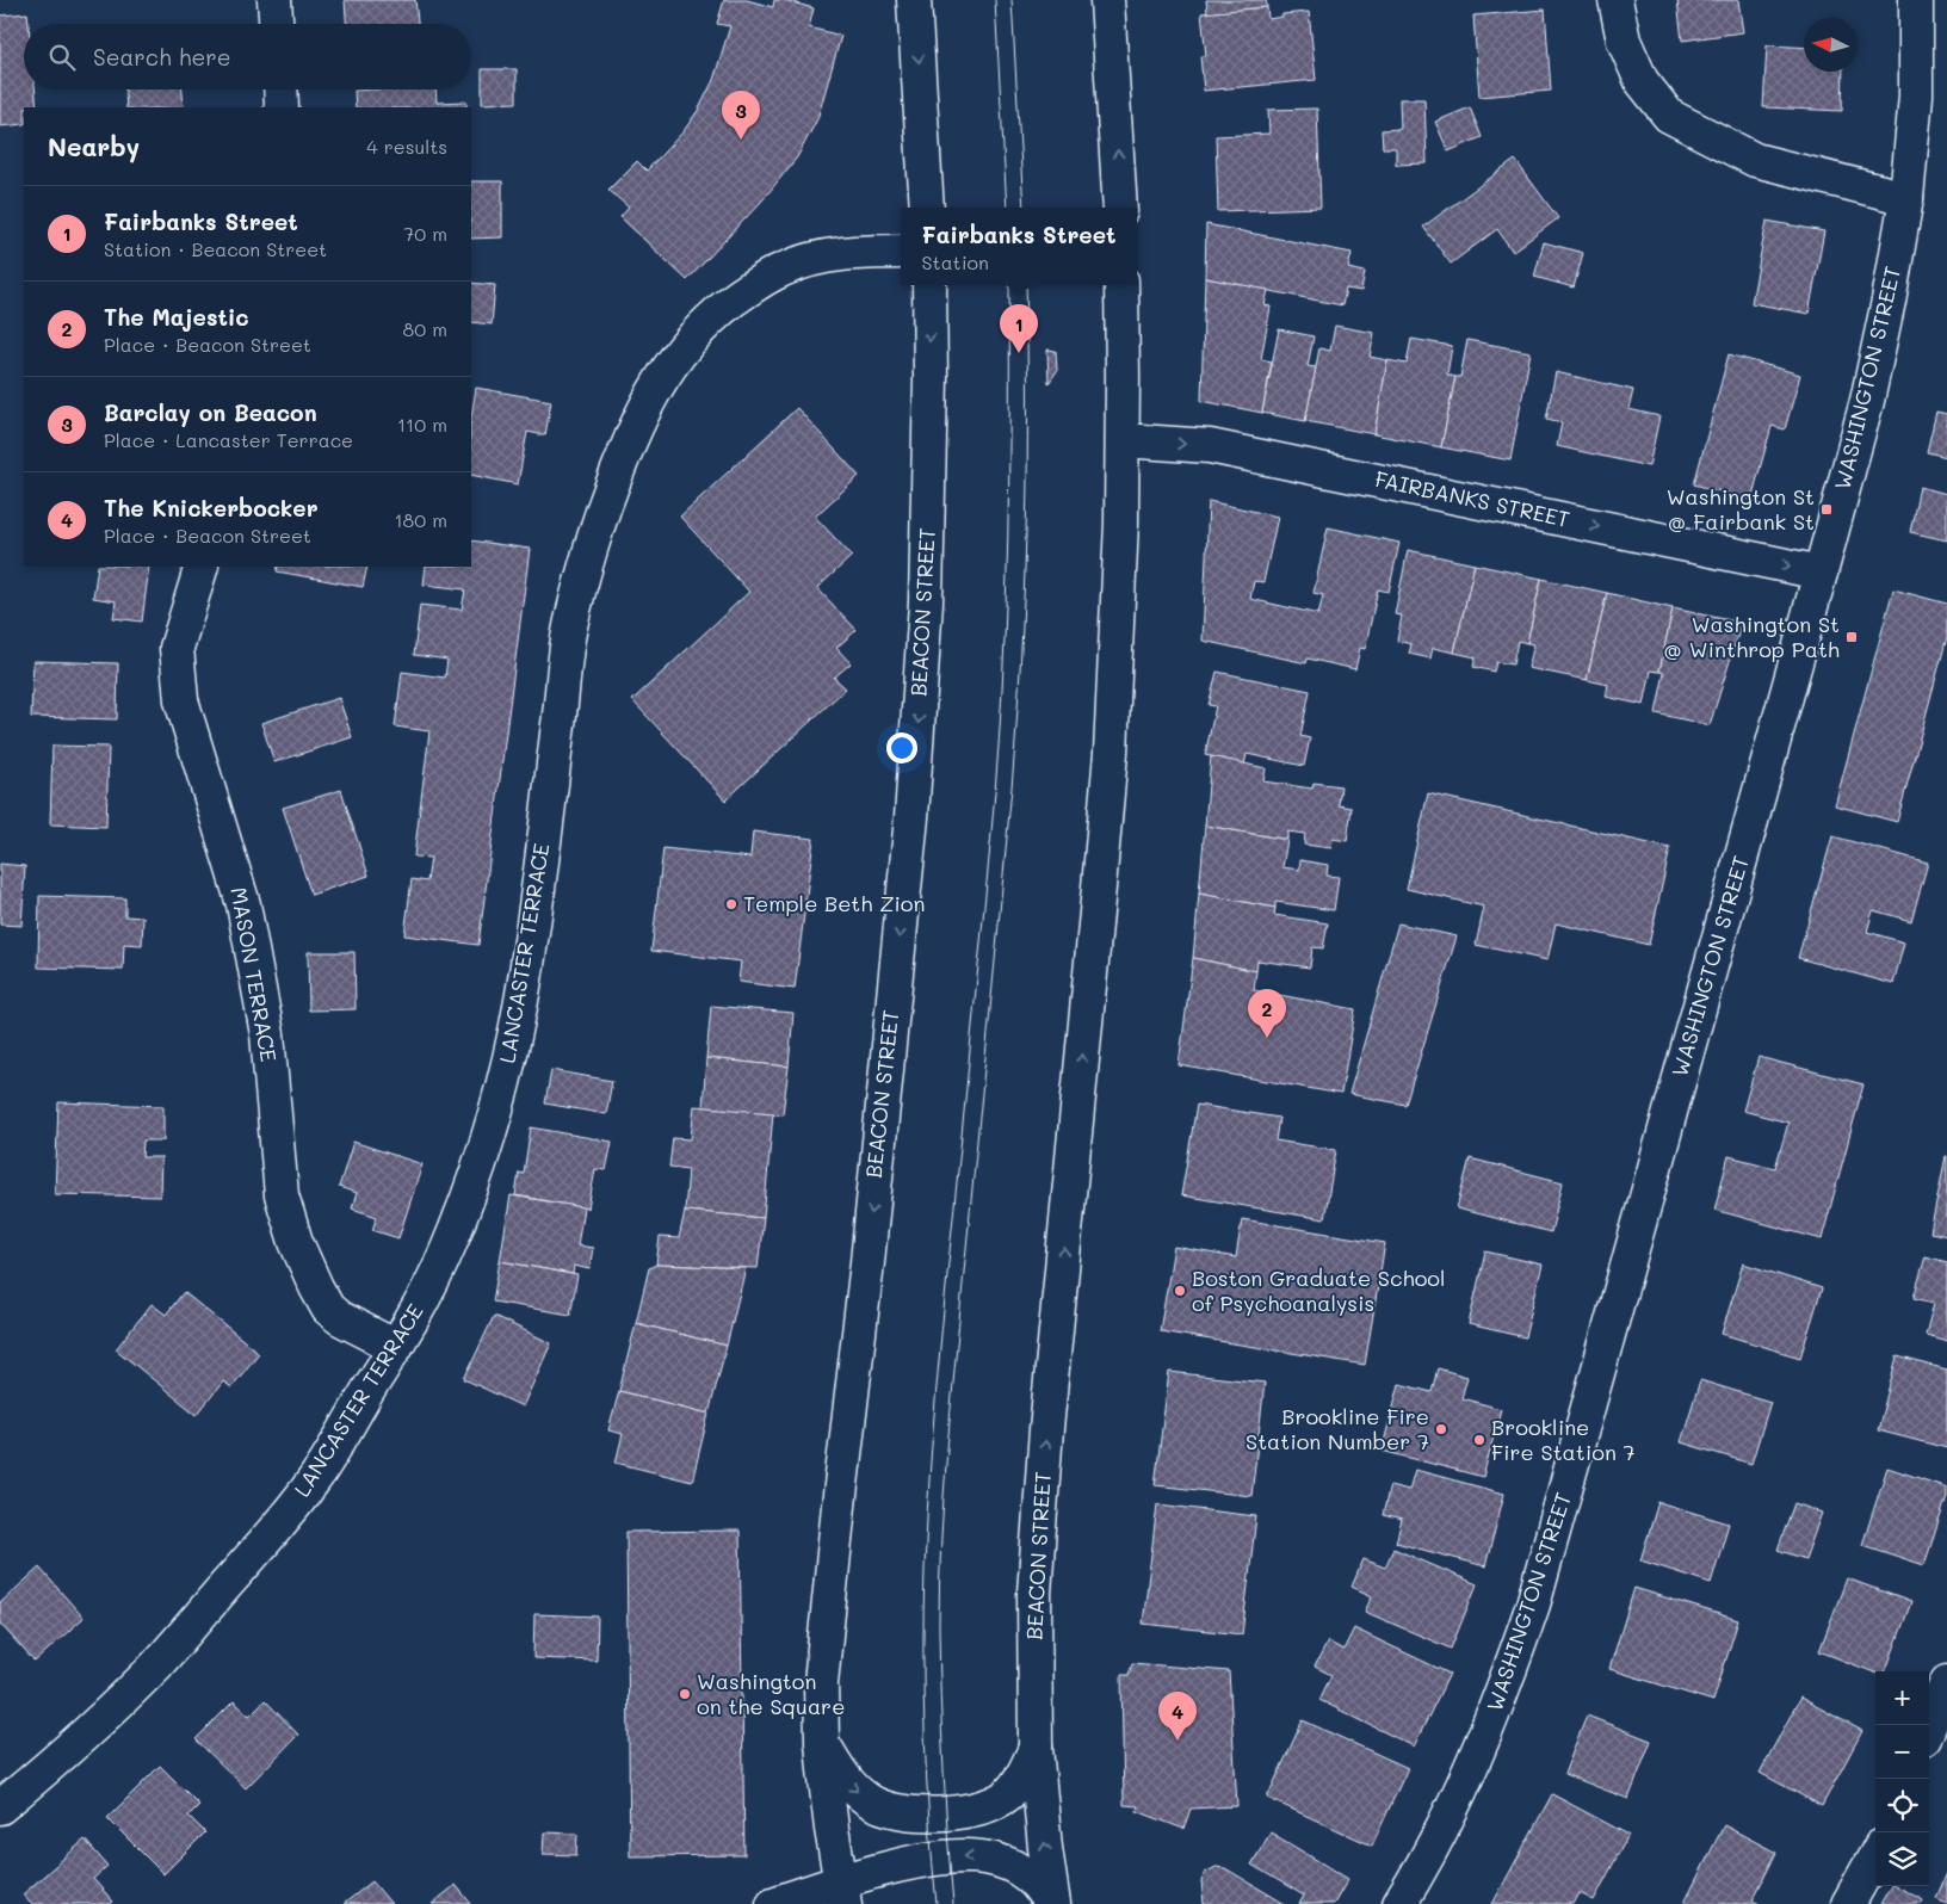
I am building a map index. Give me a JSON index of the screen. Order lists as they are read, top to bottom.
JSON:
{
  "streets": {
    "main road": [
      "WASHINGTON STREET",
      "FAIRBANKS STREET",
      "BEACON STREET",
      "LANCASTER TERRACE",
      "MASON TERRACE"
    ]
  },
  "crossings": [
    ["WASHINGTON STREET", "FAIRBANKS STREET"],
    ["FAIRBANKS STREET", "BEACON STREET"],
    ["LANCASTER TERRACE", "MASON TERRACE"]
  ],
  "one_way": ["FAIRBANKS STREET"],
  "places": {
    "transit": ["Washington St @ Fairbank St", "Washington St @ Winthrop Path"],
    "other": [
      "Temple Beth Zion",
      "Boston Graduate School of Psychoanalysis",
      "Brookline Fire Station Number 7",
      "Brookline Fire Station 7",
      "Washington on the Square"
    ]
  },
  "north": "left",
  "page": {
    "search": "Search here",
    "pins": [
      "3",
      "1",
      "2",
      "4"
    ],
    "heading": ["Nearby", "4 results"],
    "list": [
      {
        "mark": "1",
        "name": "Fairbanks Street",
        "note": "Station · Beacon Street",
        "value": "70 m"
      },
      {
        "mark": "2",
        "name": "The Majestic",
        "note": "Place · Beacon Street",
        "value": "80 m"
      },
      {
        "mark": "3",
        "name": "Barclay on Beacon",
        "note": "Place · Lancaster Terrace",
        "value": "110 m"
      },
      {
        "mark": "4",
        "name": "The Knickerbocker",
        "note": "Place · Beacon Street",
        "value": "180 m"
      }
    ],
    "popup": ["Fairbanks Street", "Station"],
    "map_buttons": ["+", "−"]
  }
}
